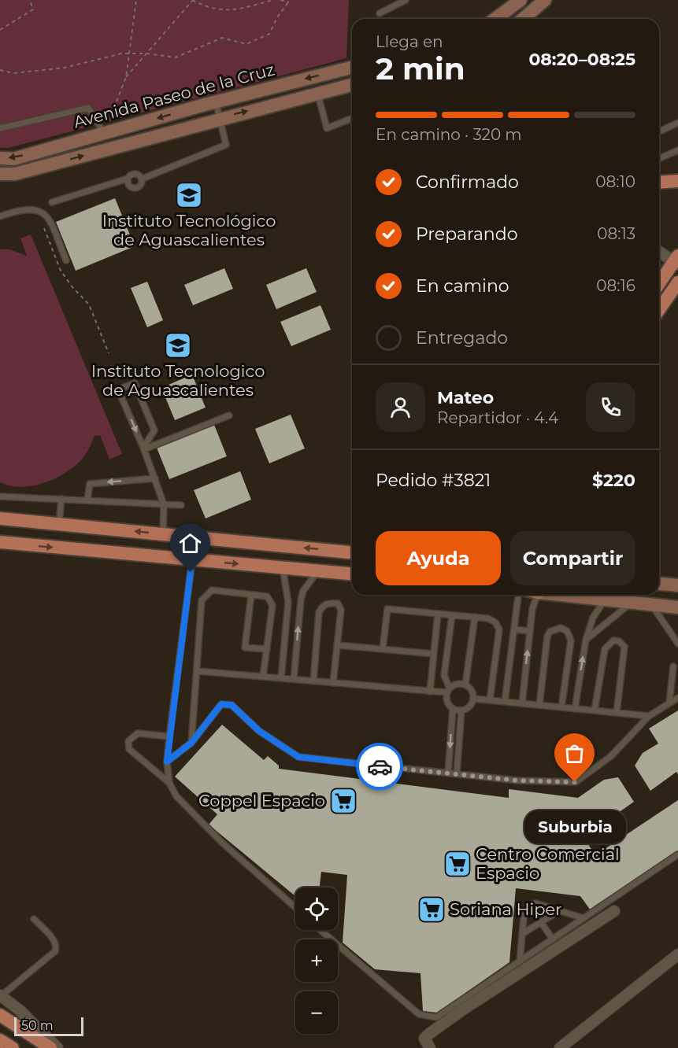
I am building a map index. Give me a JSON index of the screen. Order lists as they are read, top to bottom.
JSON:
{
  "streets": {
    "main road": ["Avenida Paseo de la Cruz"]
  },
  "places": {
    "school or university": ["Instituto Tecnológico de Aguascalientes", "Instituto Tecnologico de Aguascalientes"],
    "other": ["Suburbia"],
    "supermarket": ["Coppel Espacio", "Centro Comercial Espacio", "Soriana Hiper"]
  },
  "scale_bar": "50 m",
  "page": {
    "heading": ["2 min", "Llega en", "08:20–08:25"],
    "panel": [
      "Mateo",
      "Repartidor · 4.4",
      "Pedido #3821",
      "$220"
    ],
    "bar": "En camino · 320 m",
    "list": [
      ["Confirmado", "08:10"],
      ["Preparando", "08:13"],
      ["En camino", "08:16"],
      "Entregado"
    ],
    "buttons": ["Ayuda", "Compartir"],
    "bubble": "Suburbia",
    "map_buttons": ["+", "−"],
    "scale": "50 m"
  }
}
